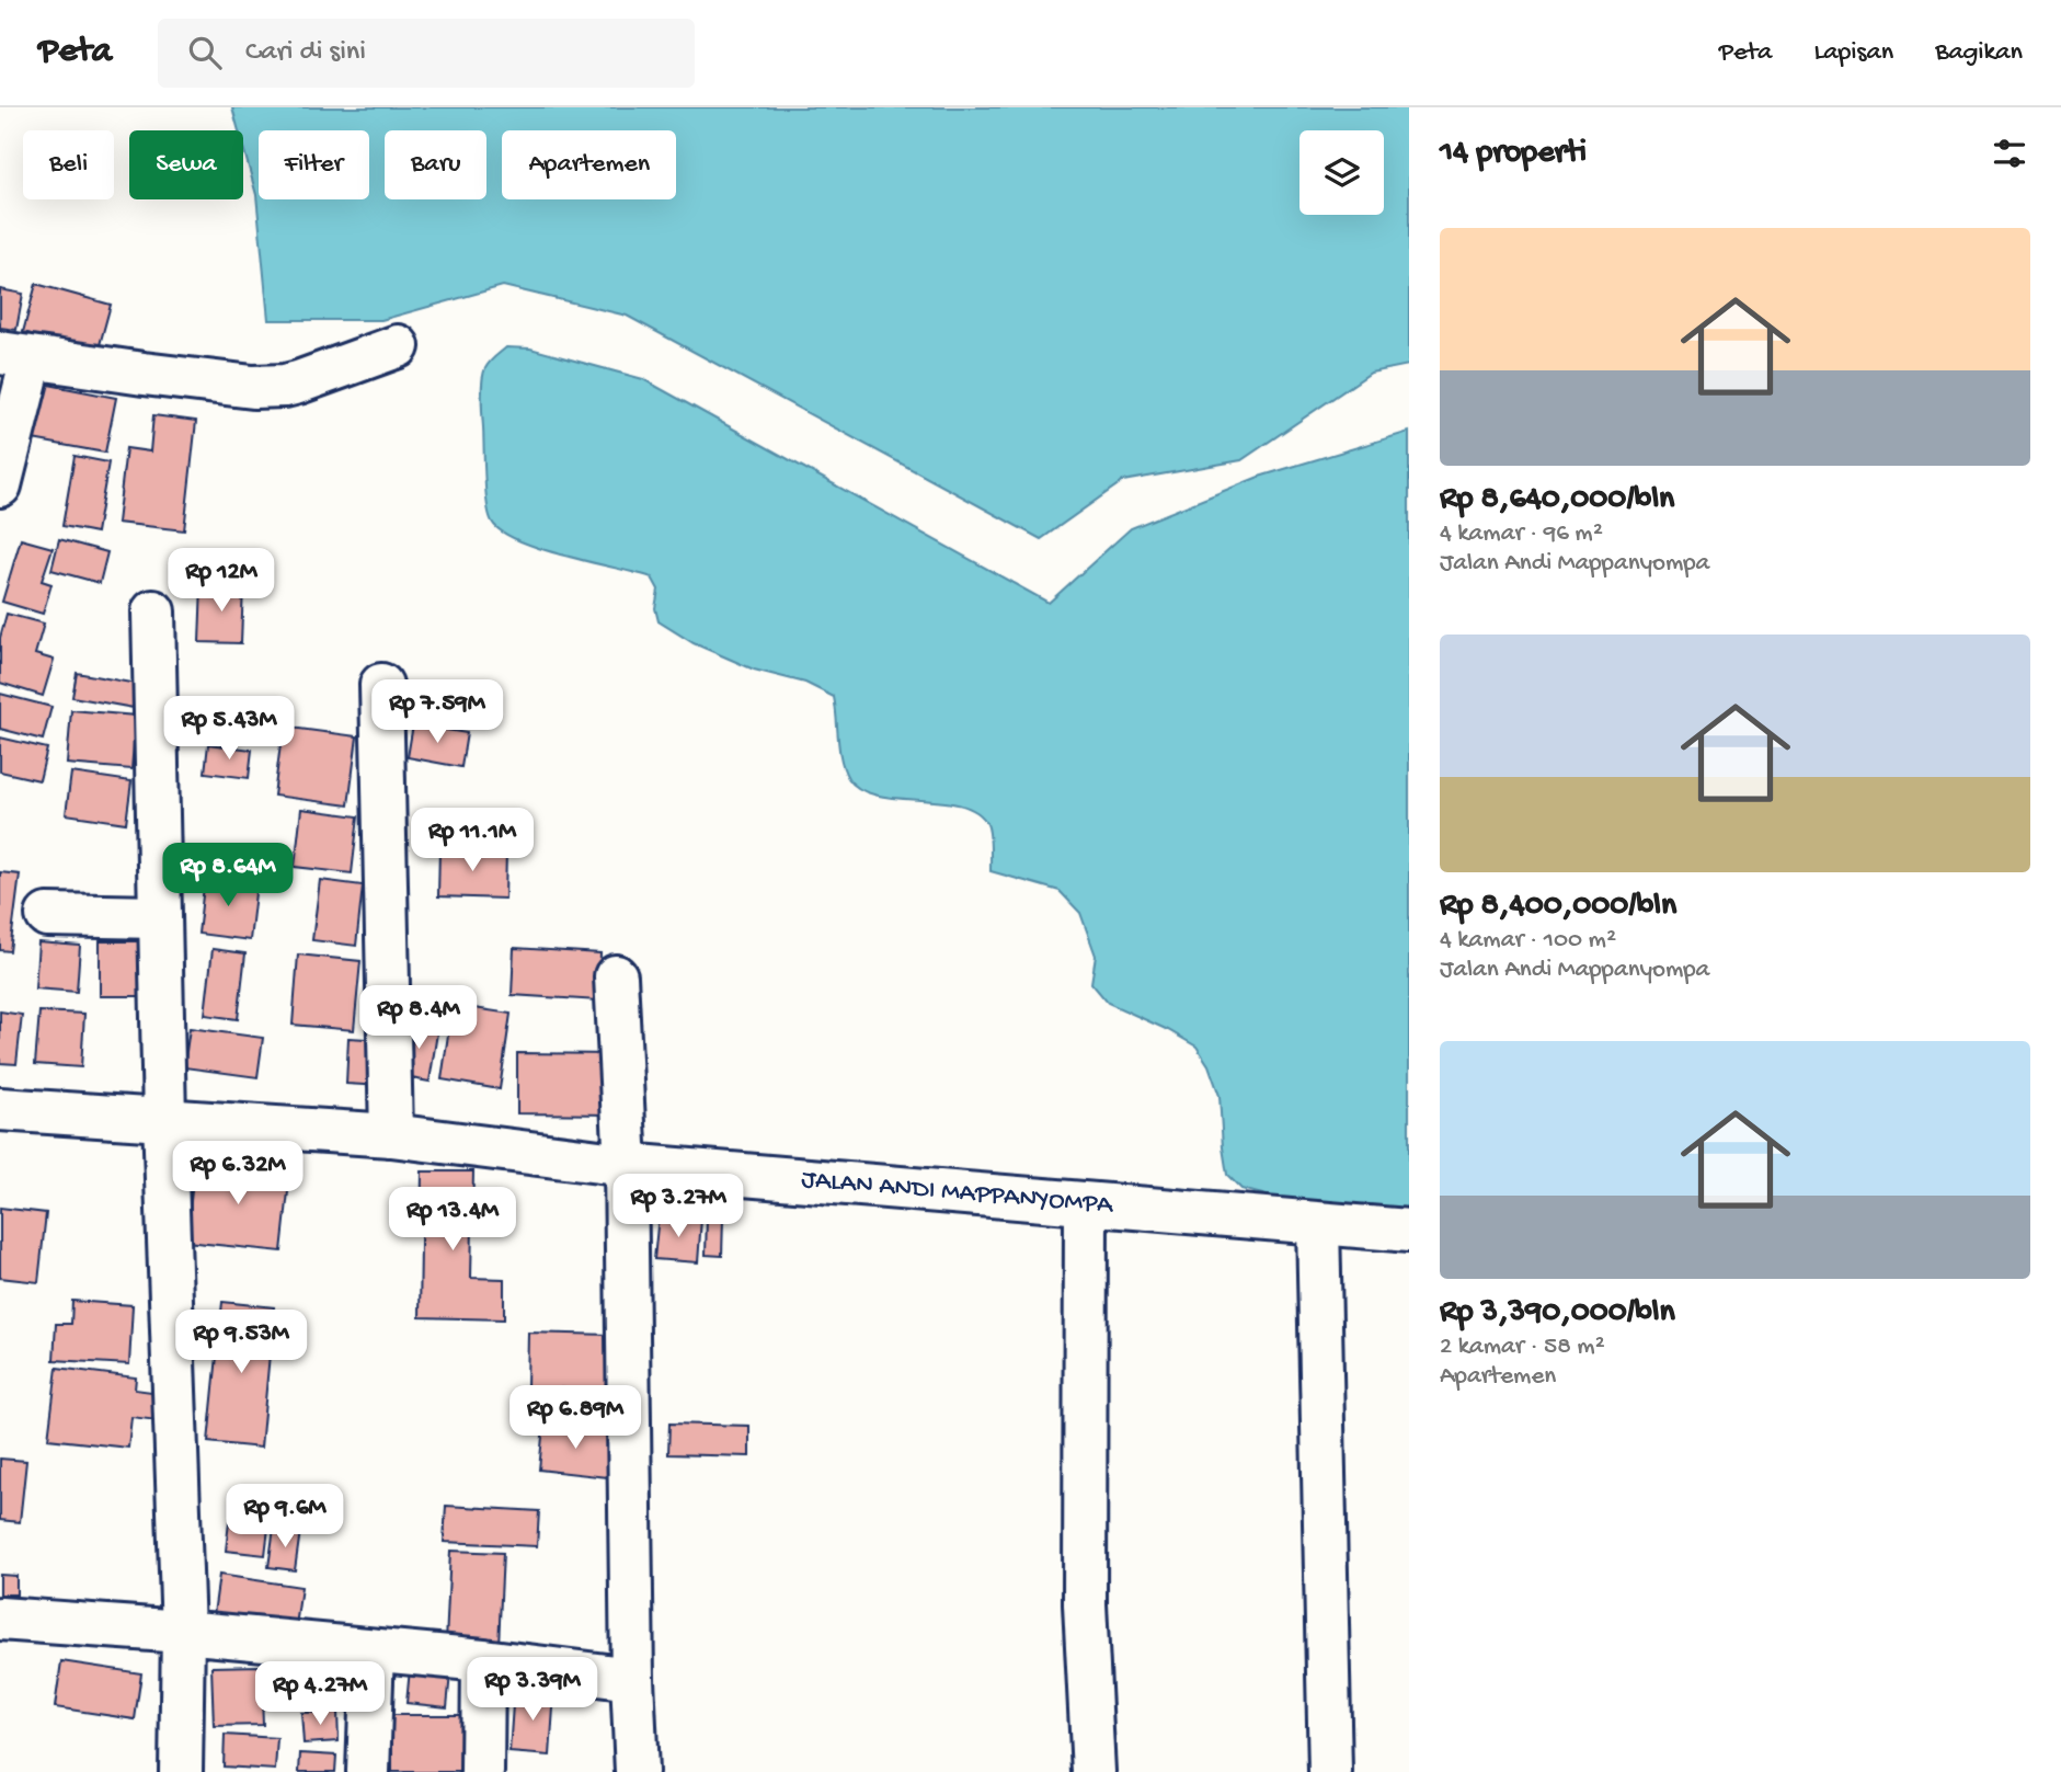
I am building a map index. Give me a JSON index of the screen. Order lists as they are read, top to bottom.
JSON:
{
  "streets": {
    "street": ["JALAN ANDI MAPPANYOMPA"]
  },
  "page": {
    "header": "Peta",
    "search": "Cari di sini",
    "nav": ["Peta", "Lapisan", "Bagikan"],
    "heading": "14 properti",
    "chip": [
      "Beli",
      "Sewa",
      "Filter",
      "Baru",
      "Apartemen"
    ],
    "list": [
      {
        "name": "Rp 8,640,000/bln",
        "note": "4 kamar · 96 m² · Jalan Andi Mappanyompa"
      },
      {
        "name": "Rp 8,400,000/bln",
        "note": "4 kamar · 100 m² · Jalan Andi Mappanyompa"
      },
      {
        "name": "Rp 3,390,000/bln",
        "note": "2 kamar · 58 m² · Apartemen"
      }
    ],
    "price": [
      "Rp 12M",
      "Rp 7.59M",
      "Rp 5.43M",
      "Rp 11.1M",
      "Rp 8.64M",
      "Rp 8.4M",
      "Rp 6.32M",
      "Rp 3.27M",
      "Rp 13.4M",
      "Rp 9.53M",
      "Rp 6.89M",
      "Rp 9.6M",
      "Rp 3.39M",
      "Rp 4.27M"
    ]
  }
}
